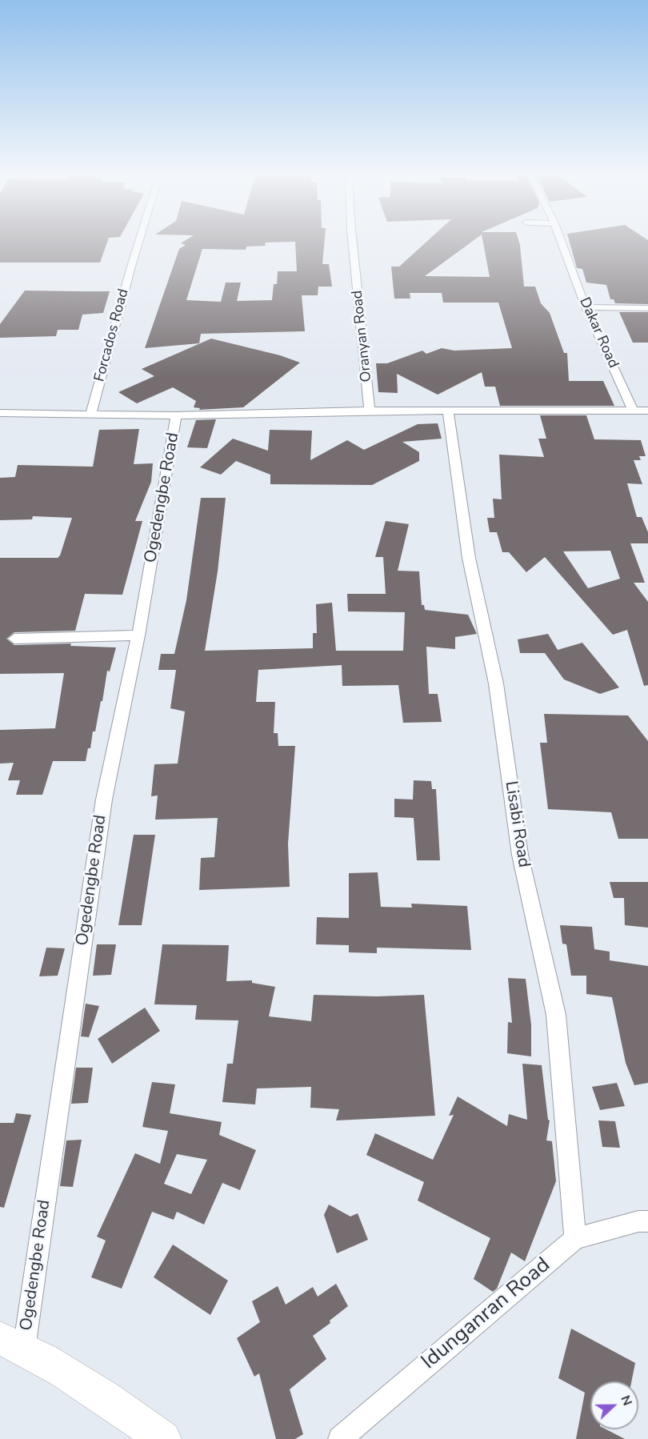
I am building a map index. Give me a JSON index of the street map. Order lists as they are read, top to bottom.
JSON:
{
  "streets": {
    "street": [
      "Dakar Road",
      "Forcados Road",
      "Oranyan Road",
      "Ogedengbe Road",
      "Lisabi Road",
      "Idunganran Road"
    ]
  },
  "crossings": [
    ["Lisabi Road", "Idunganran Road"]
  ],
  "north": "right"
}
